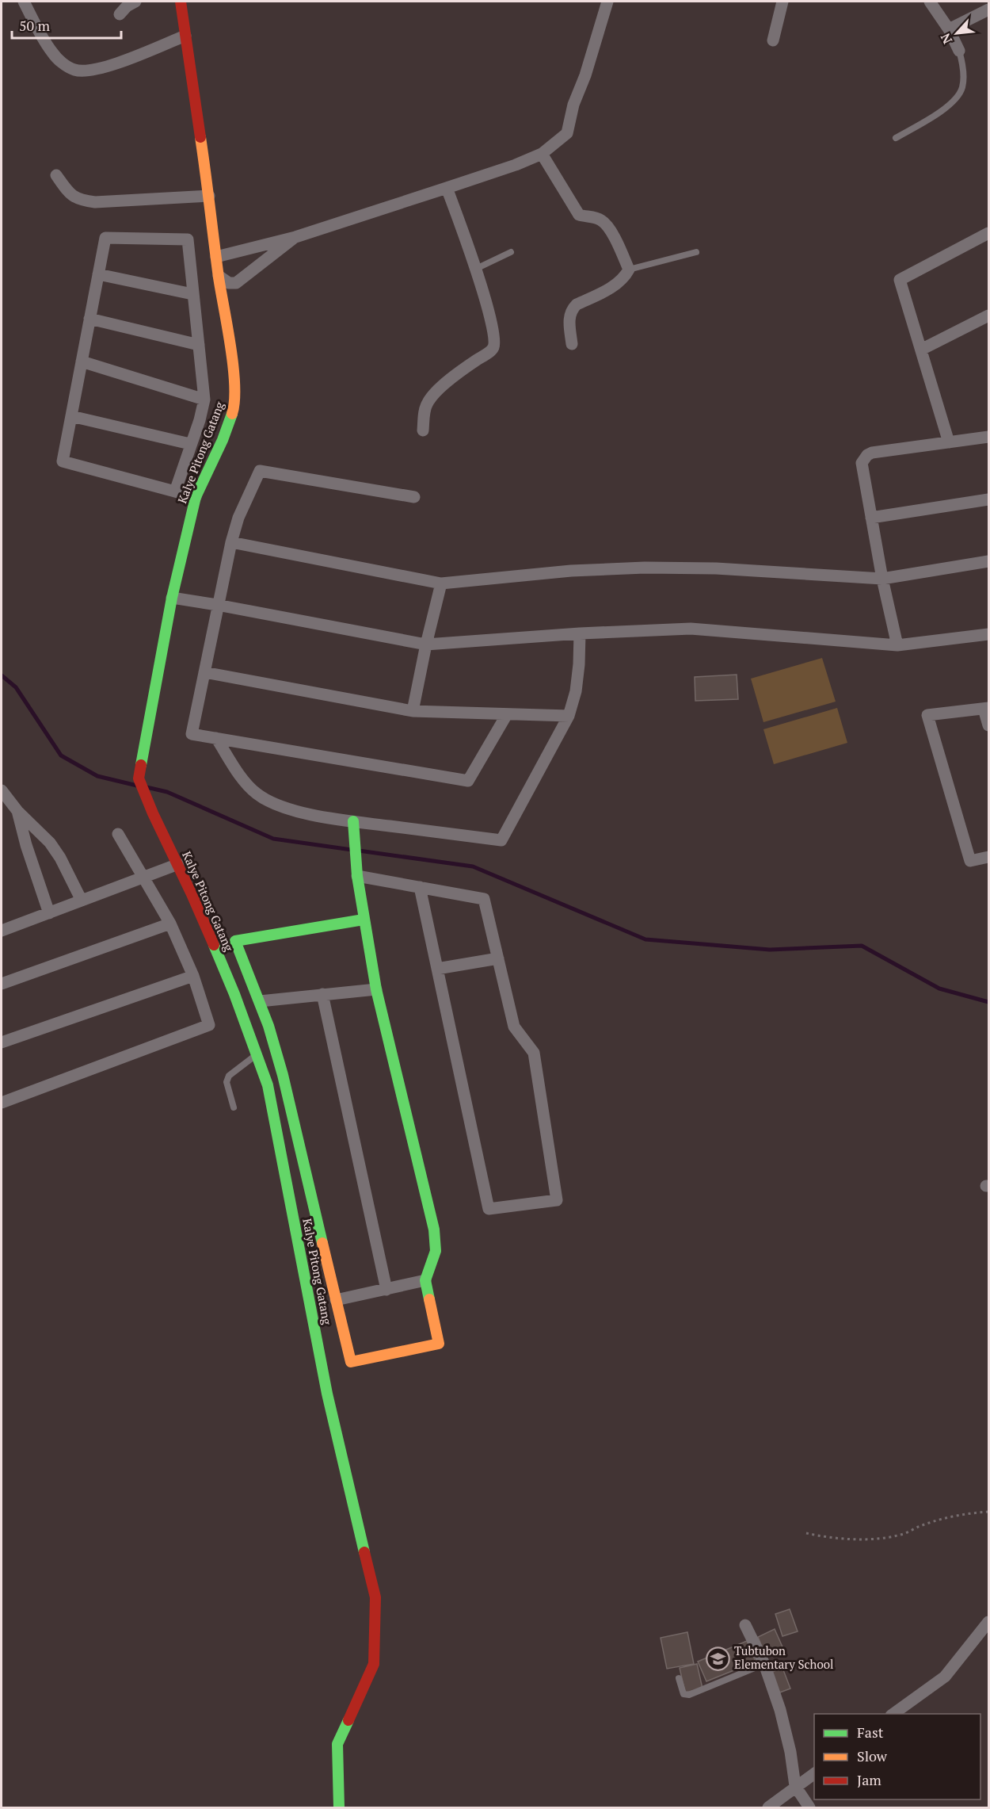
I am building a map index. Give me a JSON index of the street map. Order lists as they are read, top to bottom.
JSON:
{
  "streets": {
    "street": ["Kalye Pitong Gatang"]
  },
  "places": {
    "school or university": ["Tubtubon Elementary School"]
  },
  "legend": ["Fast", "Slow", "Jam"],
  "scale_bar": "50 m",
  "north": "bottom left"
}
